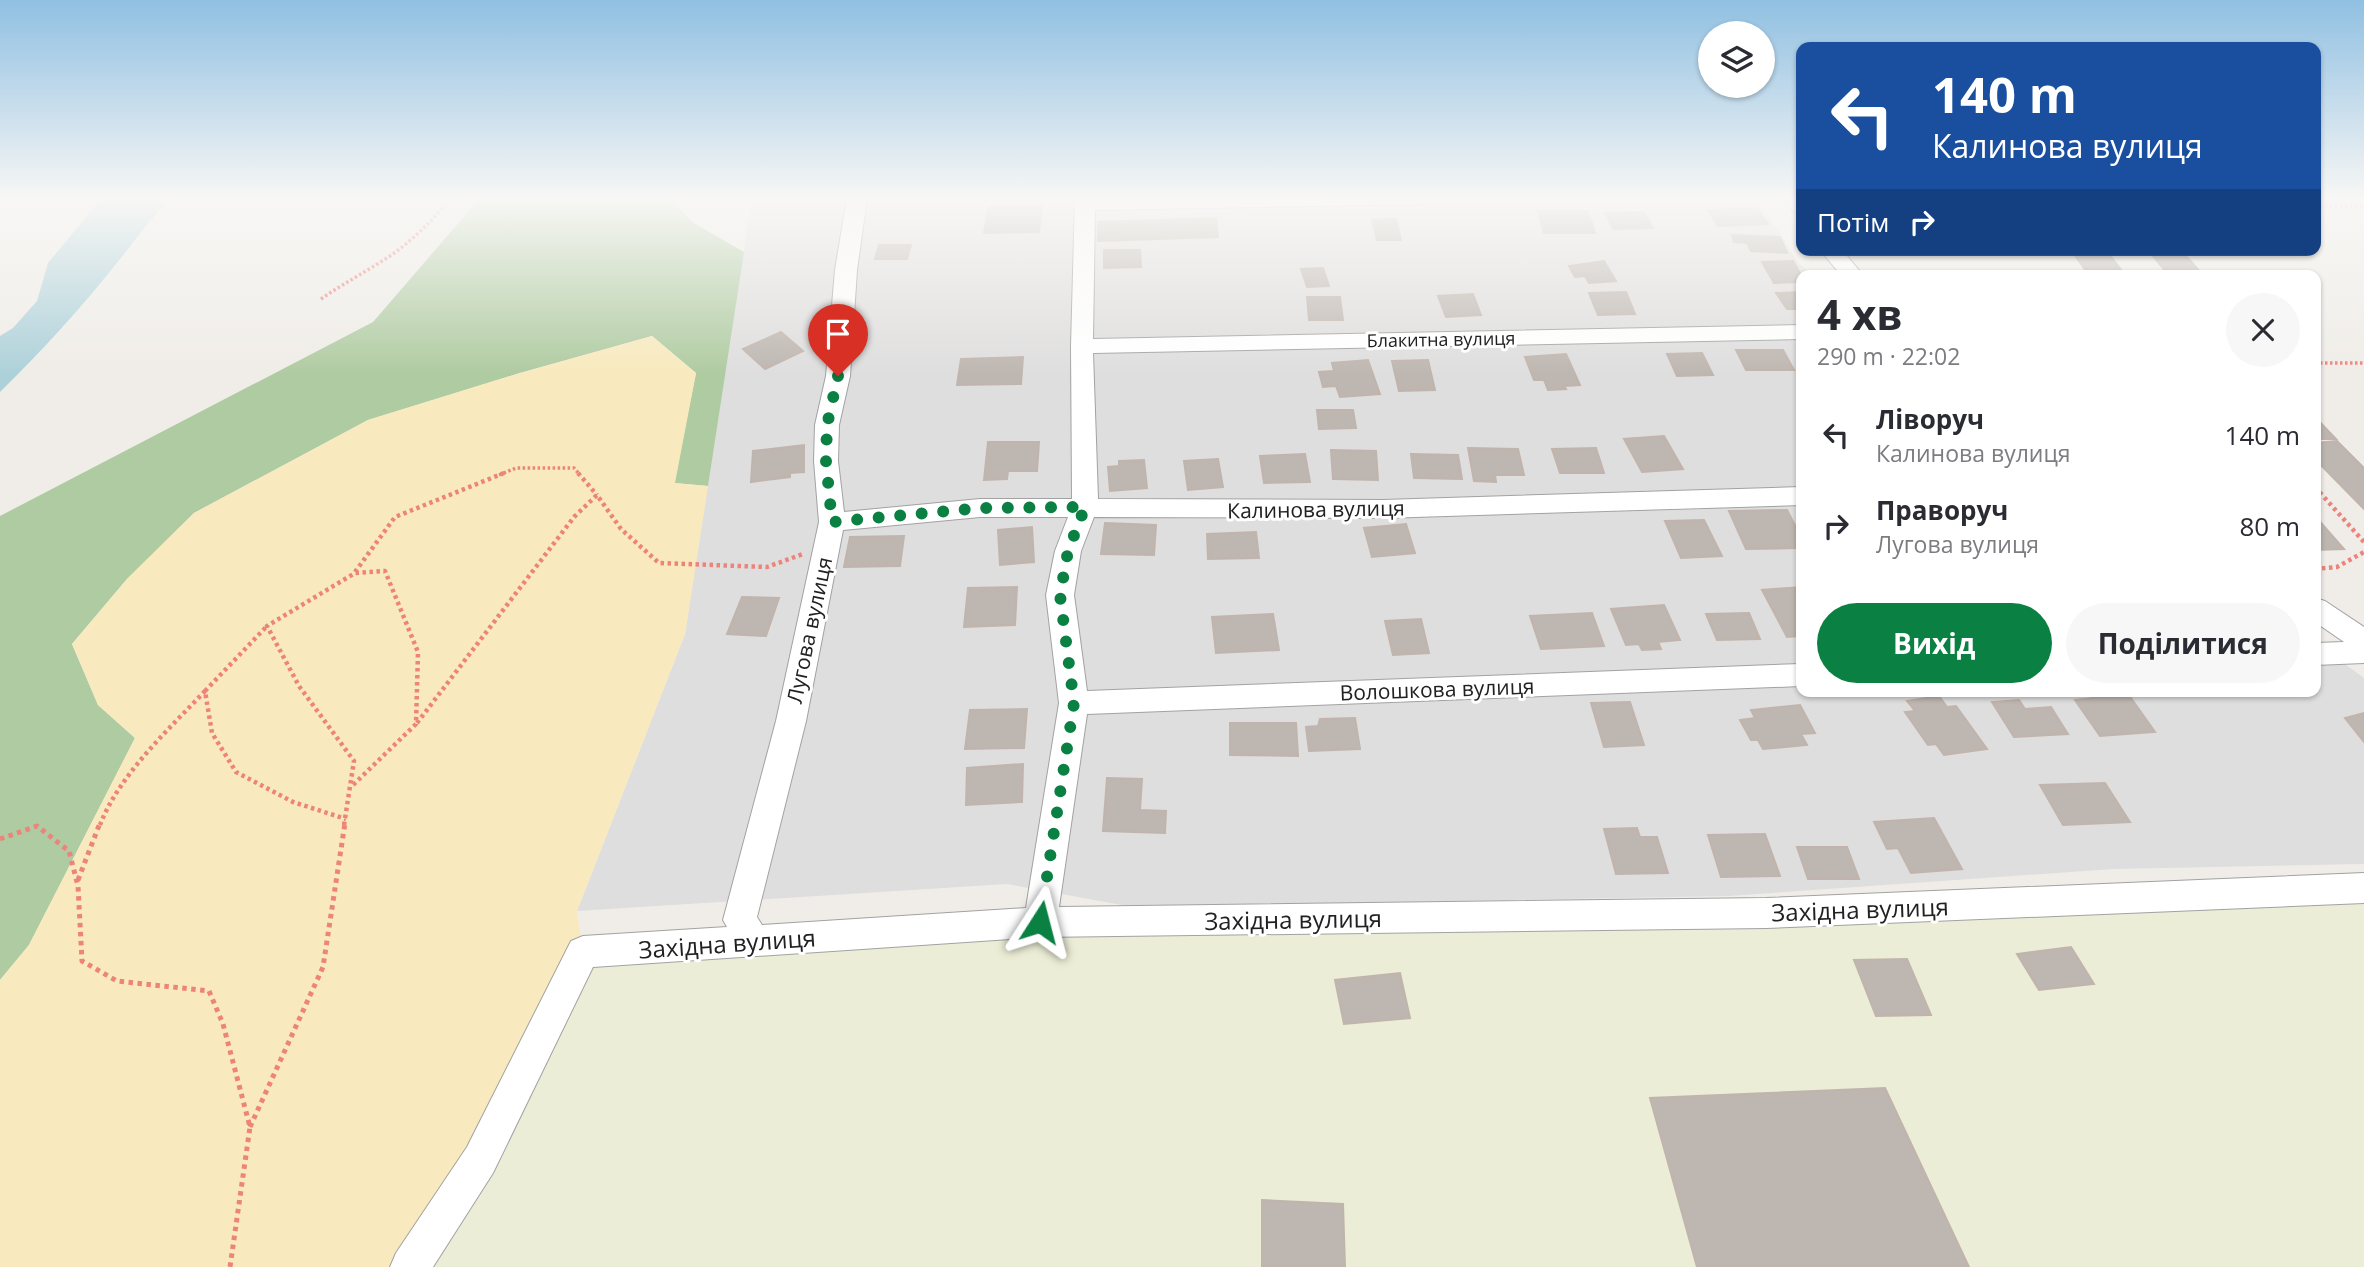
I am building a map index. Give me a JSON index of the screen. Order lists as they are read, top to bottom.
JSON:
{
  "streets": {
    "street": [
      "Блакитна вулиця",
      "Калинова вулиця",
      "Лугова вулиця",
      "Волошкова вулиця",
      "Західна вулиця"
    ]
  },
  "crossings": [
    ["Калинова вулиця", "Лугова вулиця"],
    ["Лугова вулиця", "Західна вулиця"]
  ],
  "page": {
    "turn": ["140 m", "Калинова вулиця"],
    "then": "Потім",
    "heading": ["4 хв", "290 m · 22:02"],
    "list": [
      {
        "name": "Ліворуч",
        "note": "Калинова вулиця",
        "value": "140 m"
      },
      {
        "name": "Праворуч",
        "note": "Лугова вулиця",
        "value": "80 m"
      }
    ],
    "buttons": ["Вихід", "Поділитися"]
  }
}
